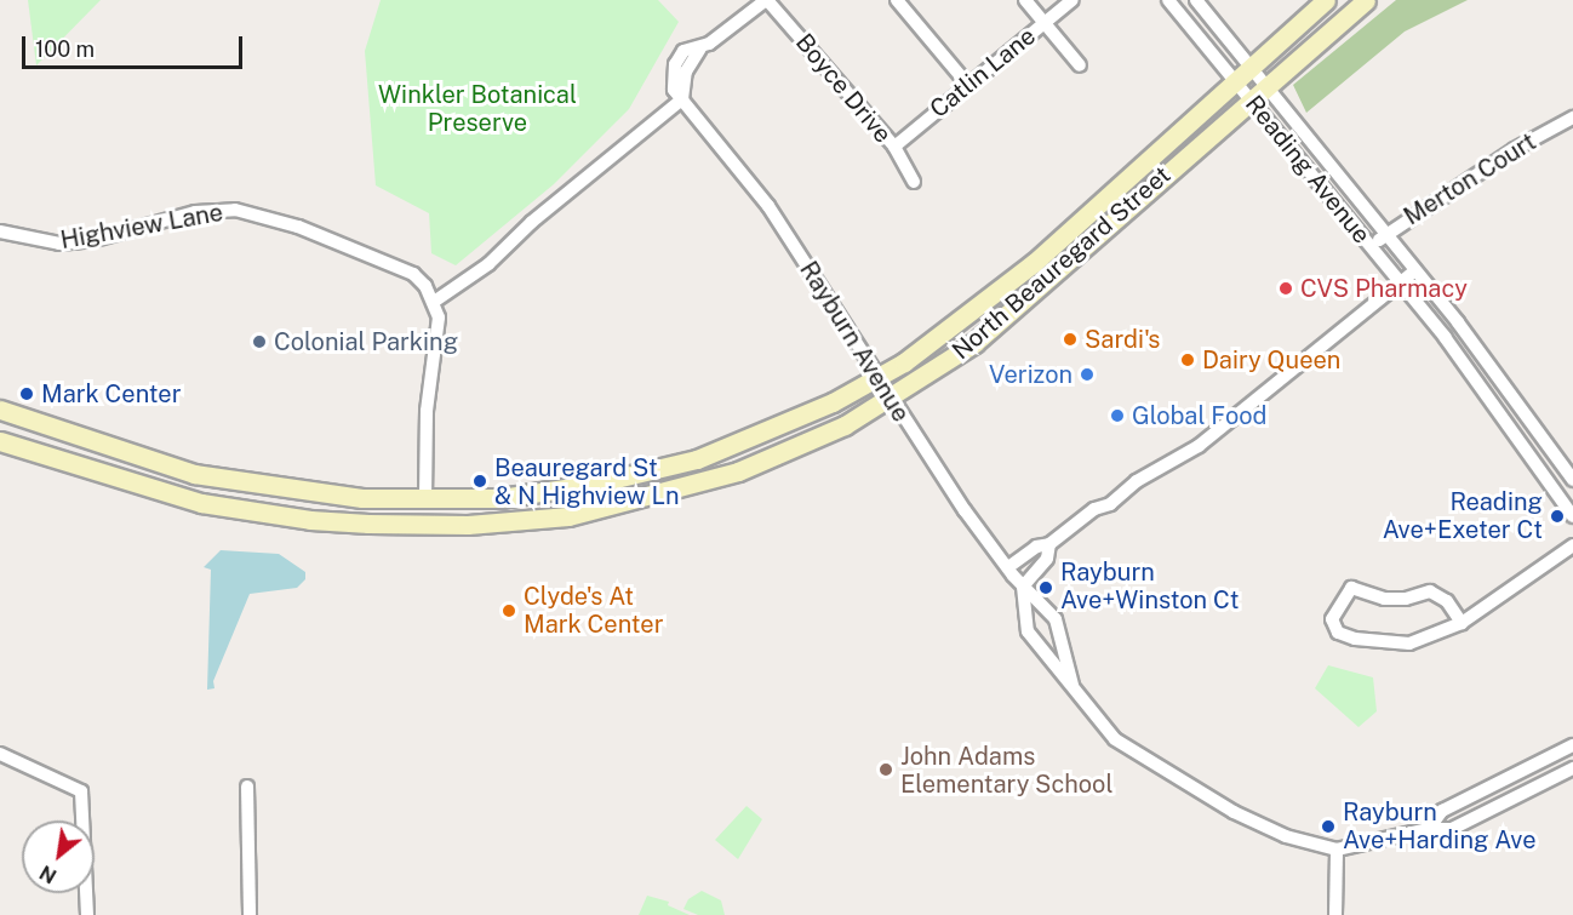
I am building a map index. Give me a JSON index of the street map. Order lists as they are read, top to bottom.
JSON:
{
  "streets": {
    "main road": ["North Beauregard Street"],
    "street": [
      "Catlin Lane",
      "Boyce Drive",
      "Reading Avenue",
      "Merton Court",
      "Highview Lane",
      "Rayburn Avenue"
    ]
  },
  "crossings": [
    ["Catlin Lane", "Boyce Drive"],
    ["Reading Avenue", "Merton Court"],
    ["Reading Avenue", "North Beauregard Street"],
    ["North Beauregard Street", "Rayburn Avenue"]
  ],
  "parks": ["Winkler Botanical Preserve"],
  "places": [
    "CVS Pharmacy",
    "Sardi's",
    "Colonial Parking",
    "Dairy Queen",
    "Verizon",
    "Mark Center",
    "Global Food",
    "Beauregard St & N Highview Ln",
    "Reading Ave+Exeter Ct",
    "Rayburn Ave+Winston Ct",
    "Clyde's At Mark Center",
    "John Adams Elementary School",
    "Rayburn Ave+Harding Ave"
  ],
  "scale_bar": "100 m",
  "north": "bottom left"
}
